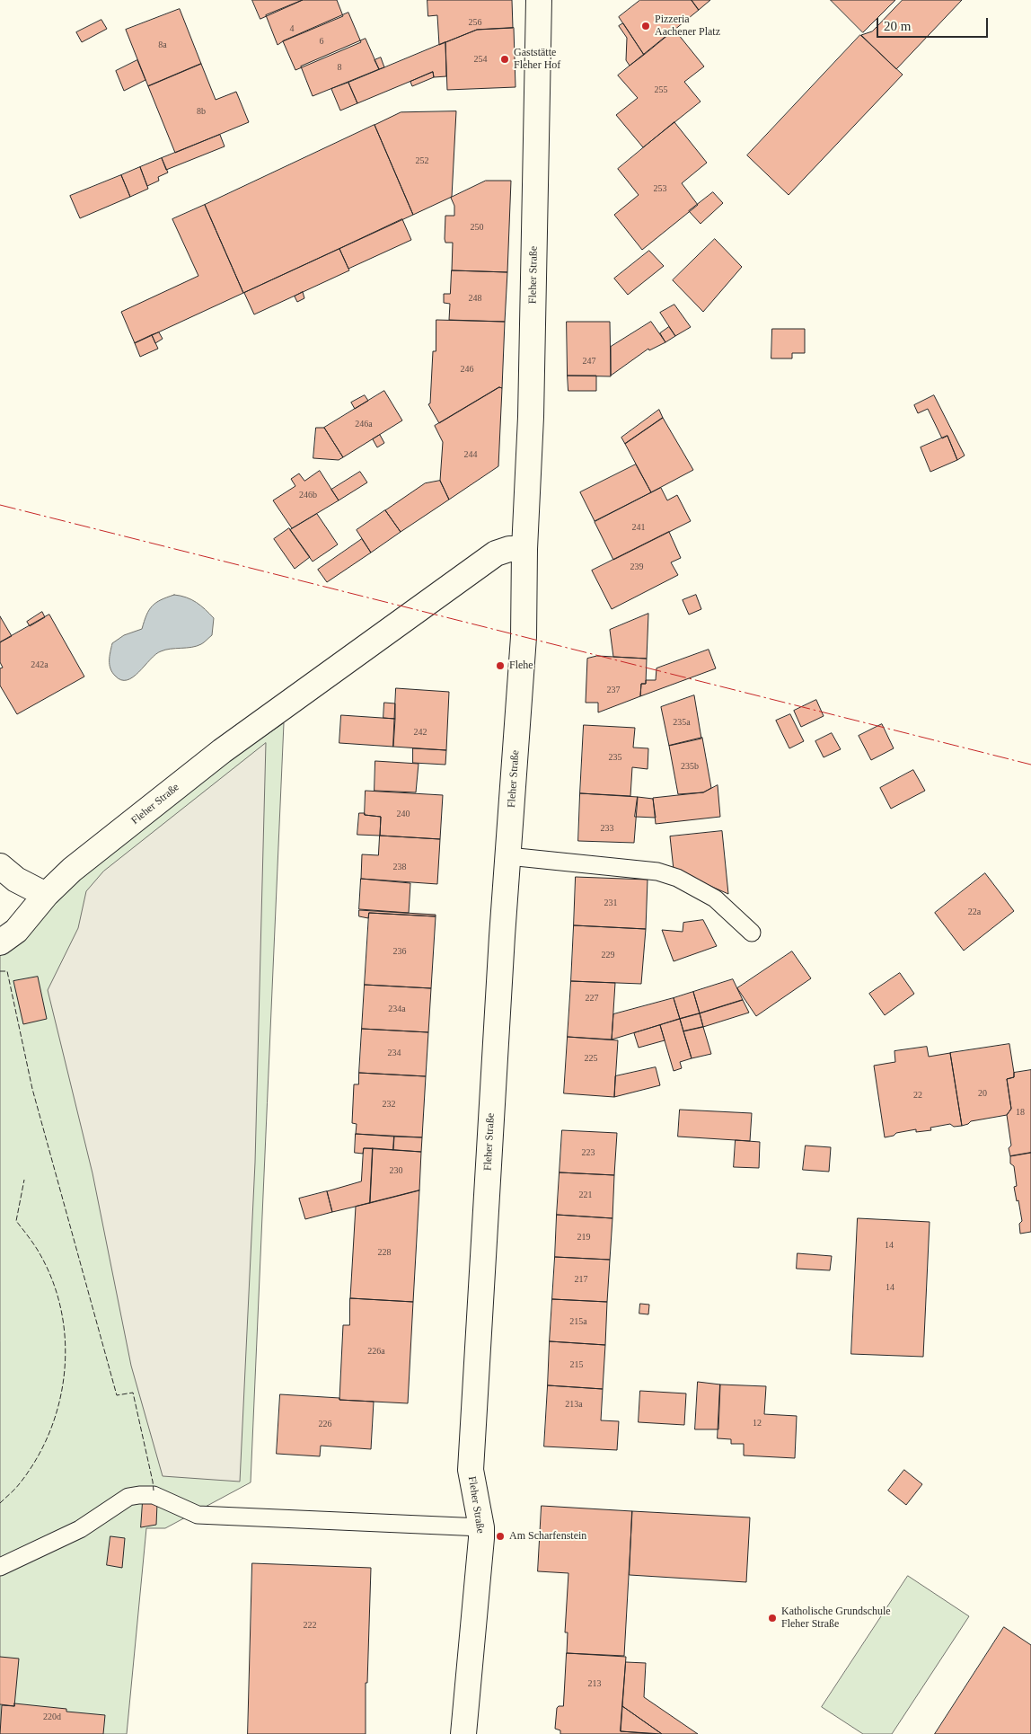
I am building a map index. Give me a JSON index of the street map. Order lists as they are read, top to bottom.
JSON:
{
  "streets": {
    "street": ["Fleher Straße"]
  },
  "places": [
    "Pizzeria Aachener Platz",
    "Gaststätte Fleher Hof",
    "Flehe",
    "Am Scharfenstein",
    "Katholische Grundschule Fleher Straße"
  ],
  "house_numbers": [
    "256",
    "4",
    "6",
    "8a",
    "254",
    "8",
    "255",
    "8b",
    "252",
    "253",
    "250",
    "248",
    "247",
    "246",
    "246a",
    "244",
    "246b",
    "241",
    "239",
    "242a",
    "237",
    "235a",
    "242",
    "235",
    "235b",
    "240",
    "233",
    "238",
    "231",
    "22a",
    "236",
    "229",
    "227",
    "234a",
    "234",
    "225",
    "20",
    "22",
    "232",
    "18",
    "223",
    "230",
    "221",
    "219",
    "14",
    "228",
    "217",
    "14",
    "215a",
    "226a",
    "215",
    "213a",
    "12",
    "226",
    "222",
    "213",
    "220d"
  ],
  "scale_bar": "20 m"
}
